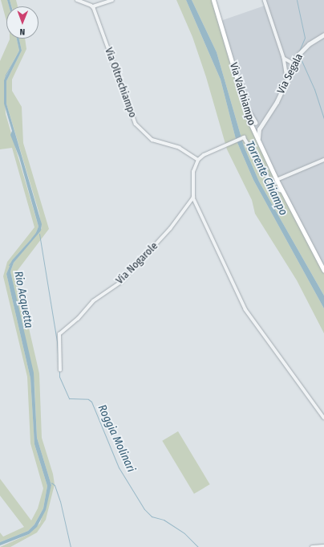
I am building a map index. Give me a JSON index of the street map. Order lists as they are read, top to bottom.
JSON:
{
  "streets": {
    "main road": ["Via Valchiampo"],
    "street": ["Via Segala", "Via Oltrechiampo", "Via Nogarole"]
  },
  "water": ["Torrente Chiampo", "Rio Acquetta", "Roggia Molinari"],
  "north": "bottom"
}
